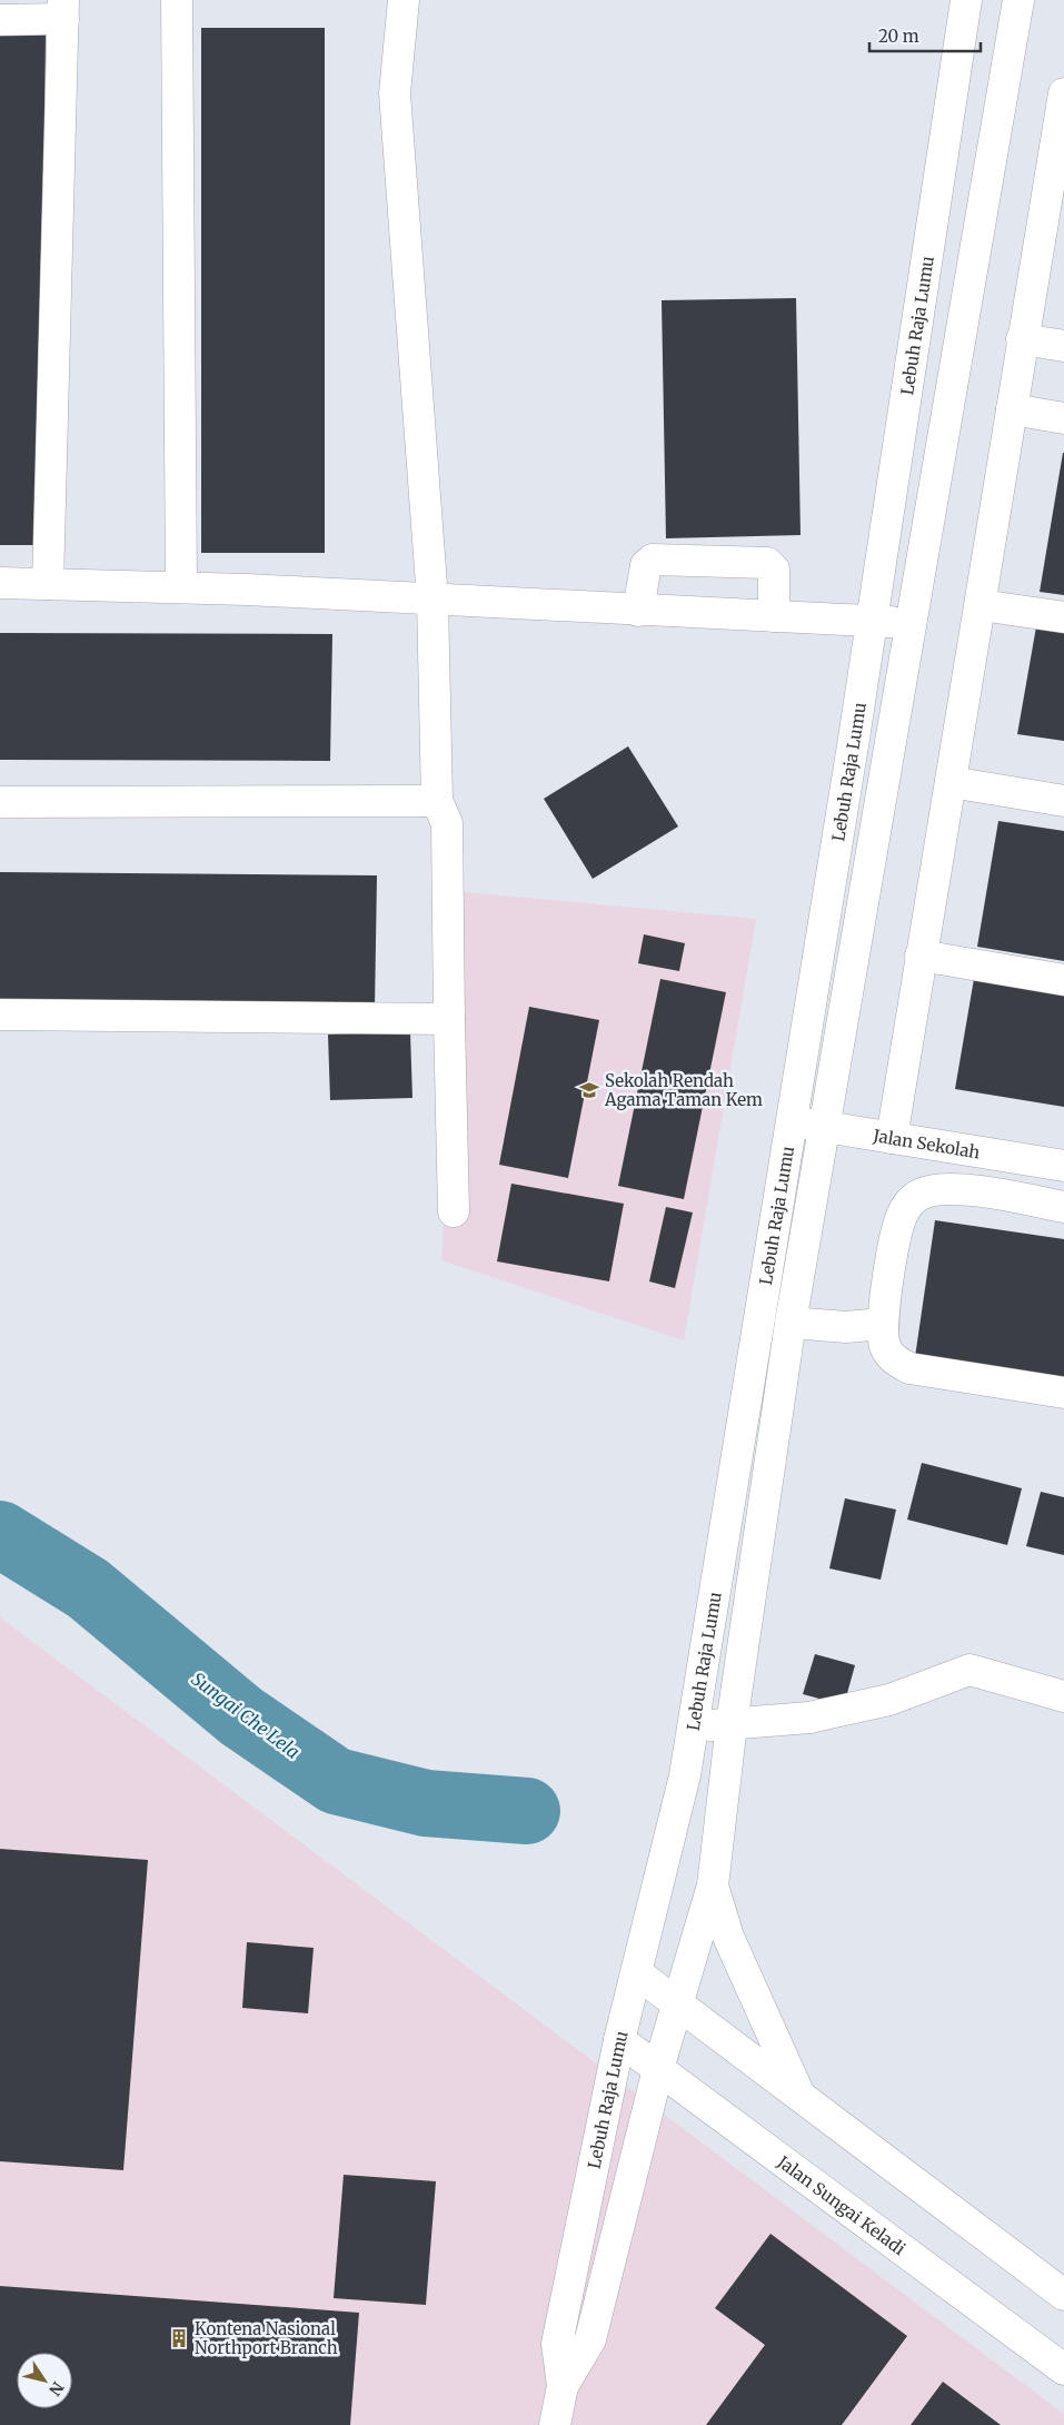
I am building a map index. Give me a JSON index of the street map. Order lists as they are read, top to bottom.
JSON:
{
  "streets": {
    "street": ["Lebuh Raja Lumu", "Jalan Sekolah", "Jalan Sungai Keladi"]
  },
  "crossings": [
    ["Lebuh Raja Lumu", "Jalan Sekolah"],
    ["Lebuh Raja Lumu", "Jalan Sungai Keladi"]
  ],
  "water": ["Sungai Che Lela"],
  "places": {
    "school or university": ["Sekolah Rendah Agama Taman Kem"],
    "building": ["Kontena Nasional Northport Branch"]
  },
  "scale_bar": "20 m",
  "north": "bottom right"
}
